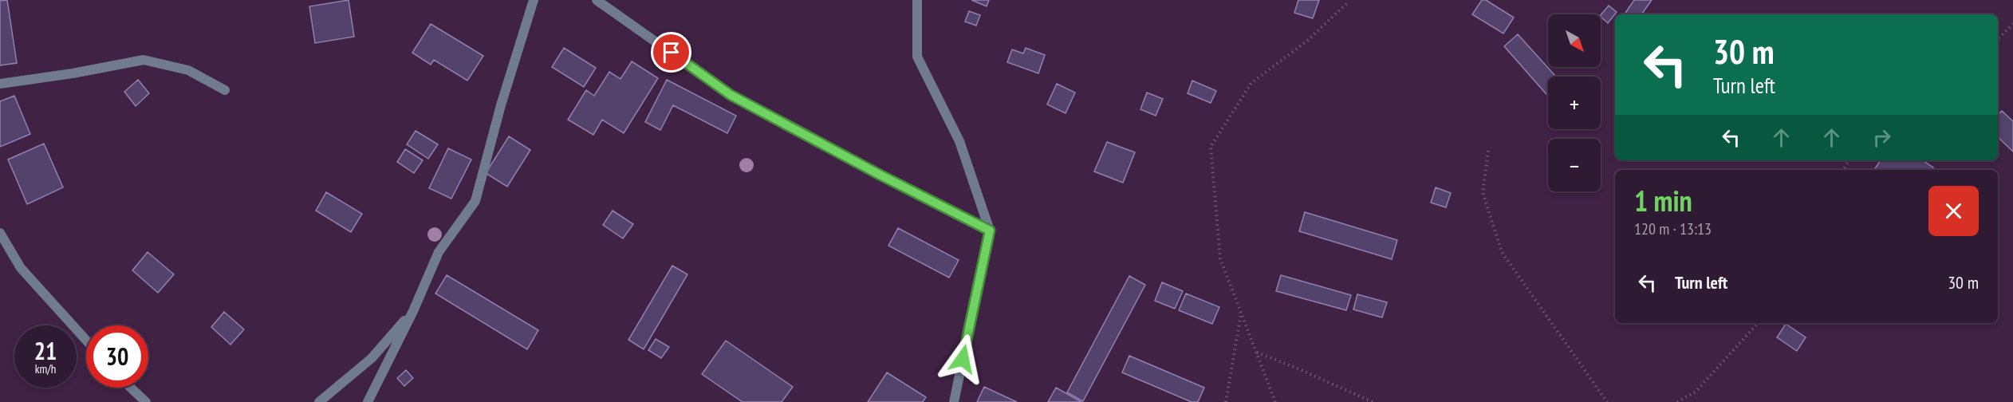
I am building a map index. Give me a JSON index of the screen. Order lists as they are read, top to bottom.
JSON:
{
  "north": "bottom right",
  "page": {
    "map_buttons": ["+", "−"],
    "turn": ["30 m", "Turn left"],
    "heading": ["1 min", "120 m · 13:13"],
    "list": [
      {
        "name": "Turn left",
        "value": "30 m"
      }
    ],
    "speed": "21 km/h",
    "limit": "30"
  }
}
